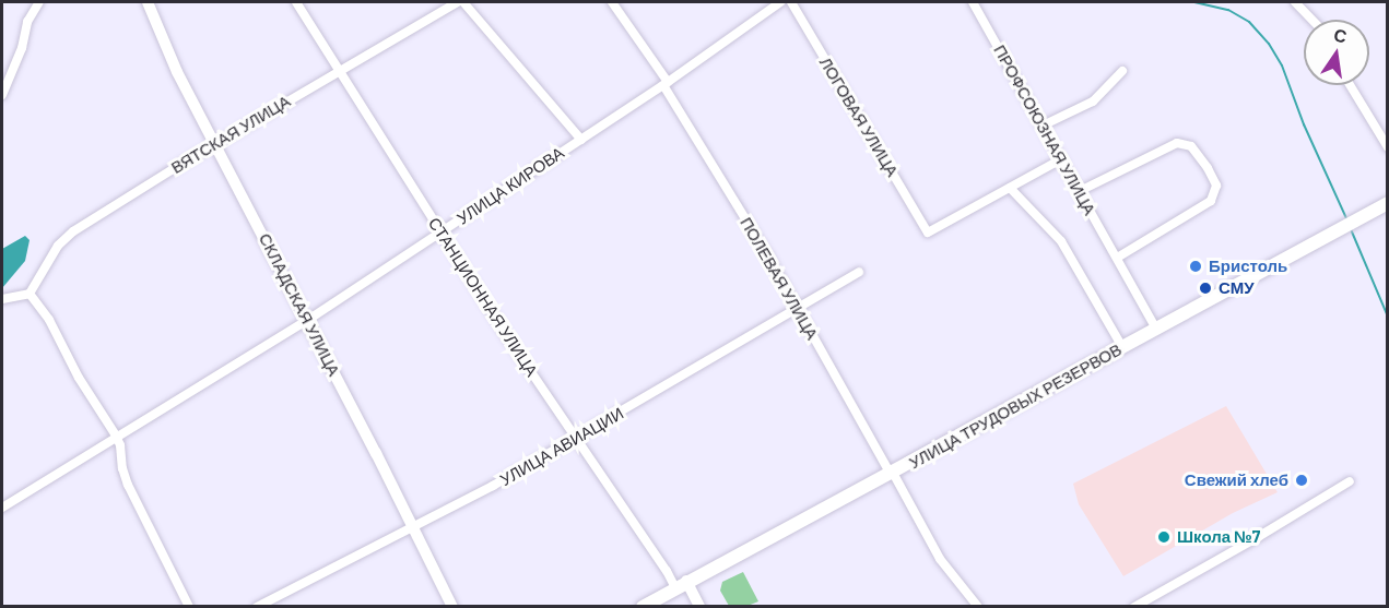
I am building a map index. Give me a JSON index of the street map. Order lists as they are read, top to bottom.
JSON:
{
  "streets": {
    "main road": ["УЛИЦА ТРУДОВЫХ РЕЗЕРВОВ"],
    "street": [
      "ЛОГОВАЯ УЛИЦА",
      "ПРОФСОЮЗНАЯ УЛИЦА",
      "ВЯТСКАЯ УЛИЦА",
      "УЛИЦА КИРОВА",
      "ПОЛЕВАЯ УЛИЦА",
      "СТАНЦИОННАЯ УЛИЦА",
      "СКЛАДСКАЯ УЛИЦА",
      "УЛИЦА АВИАЦИИ"
    ]
  },
  "crossings": [
    ["ПРОФСОЮЗНАЯ УЛИЦА", "УЛИЦА ТРУДОВЫХ РЕЗЕРВОВ"],
    ["ВЯТСКАЯ УЛИЦА", "СТАНЦИОННАЯ УЛИЦА"],
    ["ВЯТСКАЯ УЛИЦА", "СКЛАДСКАЯ УЛИЦА"],
    ["УЛИЦА КИРОВА", "ПОЛЕВАЯ УЛИЦА"],
    ["УЛИЦА КИРОВА", "СТАНЦИОННАЯ УЛИЦА"],
    ["УЛИЦА КИРОВА", "СКЛАДСКАЯ УЛИЦА"],
    ["ПОЛЕВАЯ УЛИЦА", "УЛИЦА ТРУДОВЫХ РЕЗЕРВОВ"],
    ["ПОЛЕВАЯ УЛИЦА", "УЛИЦА АВИАЦИИ"],
    ["СТАНЦИОННАЯ УЛИЦА", "УЛИЦА ТРУДОВЫХ РЕЗЕРВОВ"],
    ["СТАНЦИОННАЯ УЛИЦА", "УЛИЦА АВИАЦИИ"],
    ["СКЛАДСКАЯ УЛИЦА", "УЛИЦА АВИАЦИИ"]
  ],
  "places": [
    "Бристоль",
    "СМУ",
    "Свежий хлеб",
    "Школа №7"
  ],
  "north": "top"
}
